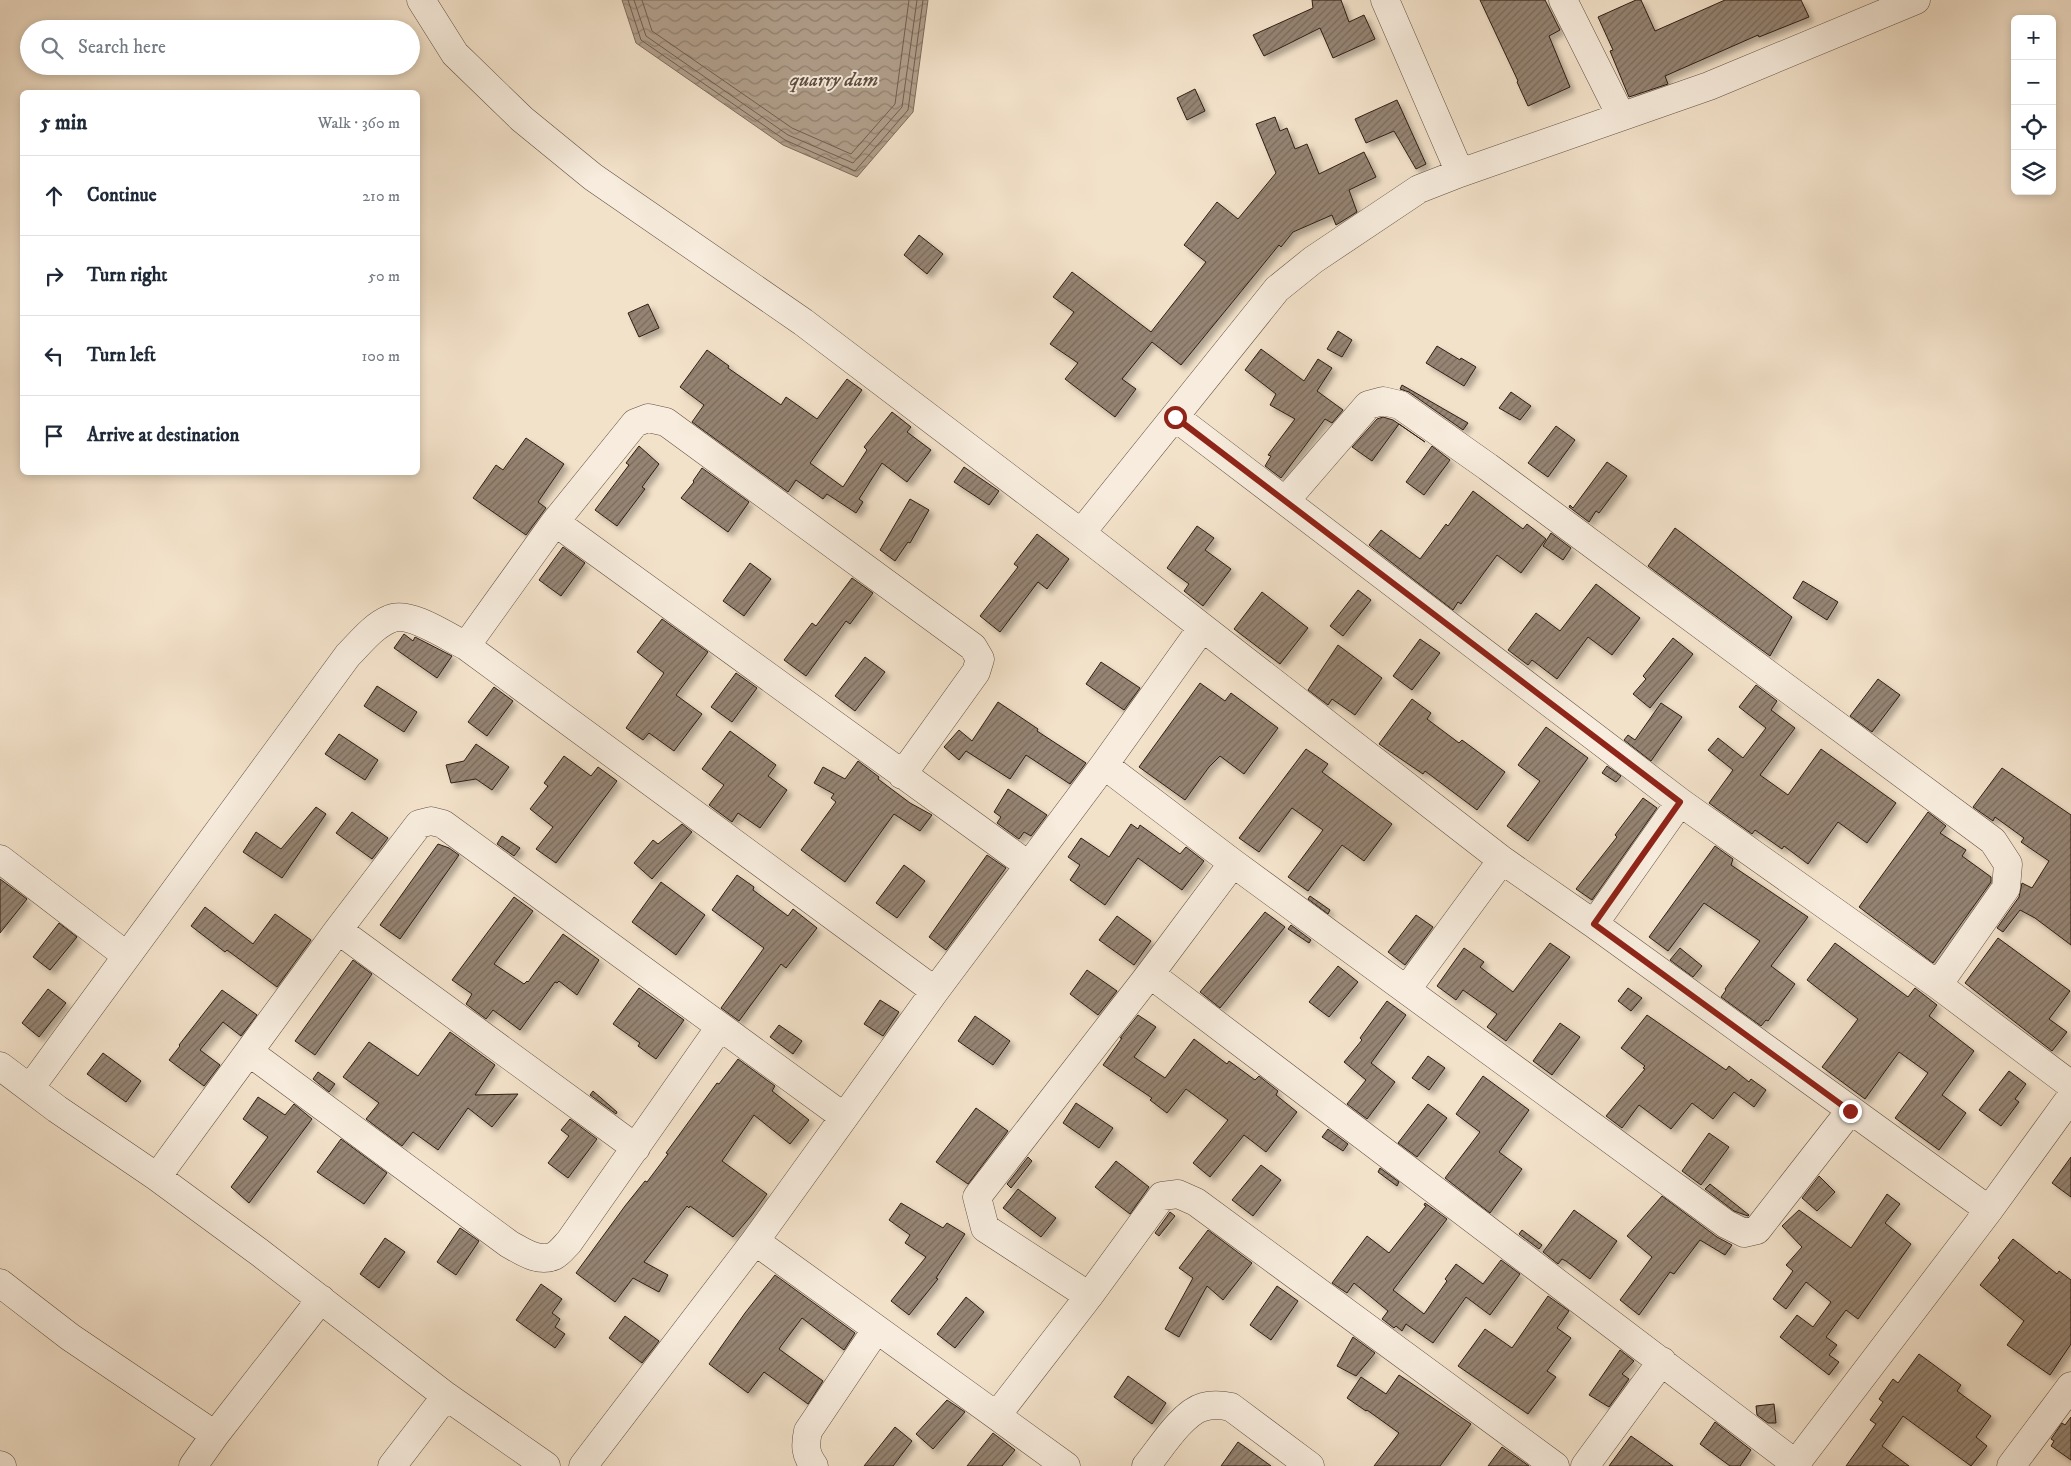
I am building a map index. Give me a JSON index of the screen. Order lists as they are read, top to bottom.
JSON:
{
  "water": ["quarry dam"],
  "page": {
    "map_buttons": ["+", "−"],
    "search": "Search here",
    "heading": ["5 min", "Walk · 360 m"],
    "list": [
      ["Continue", "210 m"],
      ["Turn right", "50 m"],
      ["Turn left", "100 m"],
      "Arrive at destination"
    ]
  }
}
